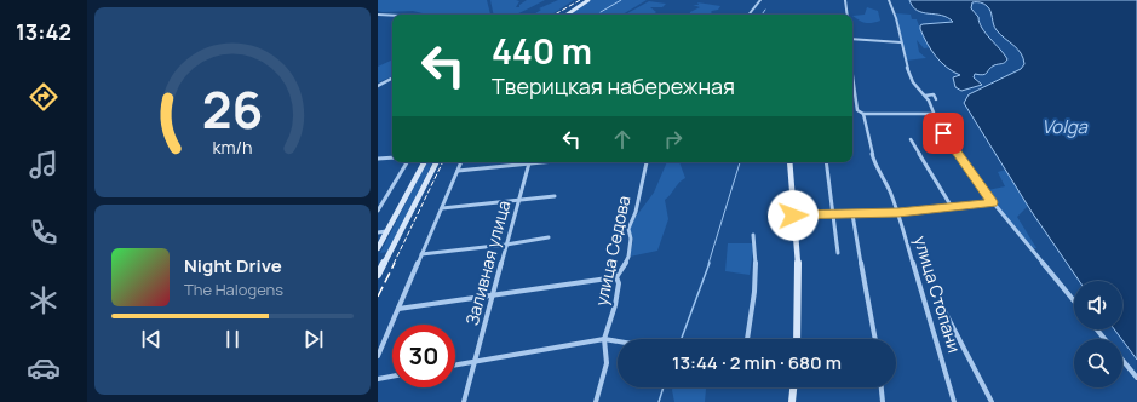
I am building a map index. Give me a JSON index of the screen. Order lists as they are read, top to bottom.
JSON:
{
  "streets": {
    "street": ["улица Седова", "Заливная улица", "улица Стопани"]
  },
  "water": ["Volga"],
  "page": {
    "tabs": "13:42",
    "turn": ["440 m", "Тверицкая набережная"],
    "song": ["Night Drive", "The Halogens"],
    "limit": "30",
    "trip": "13:44 · 2 min · 680 m",
    "gauge": ["26", "km/h"]
  }
}
